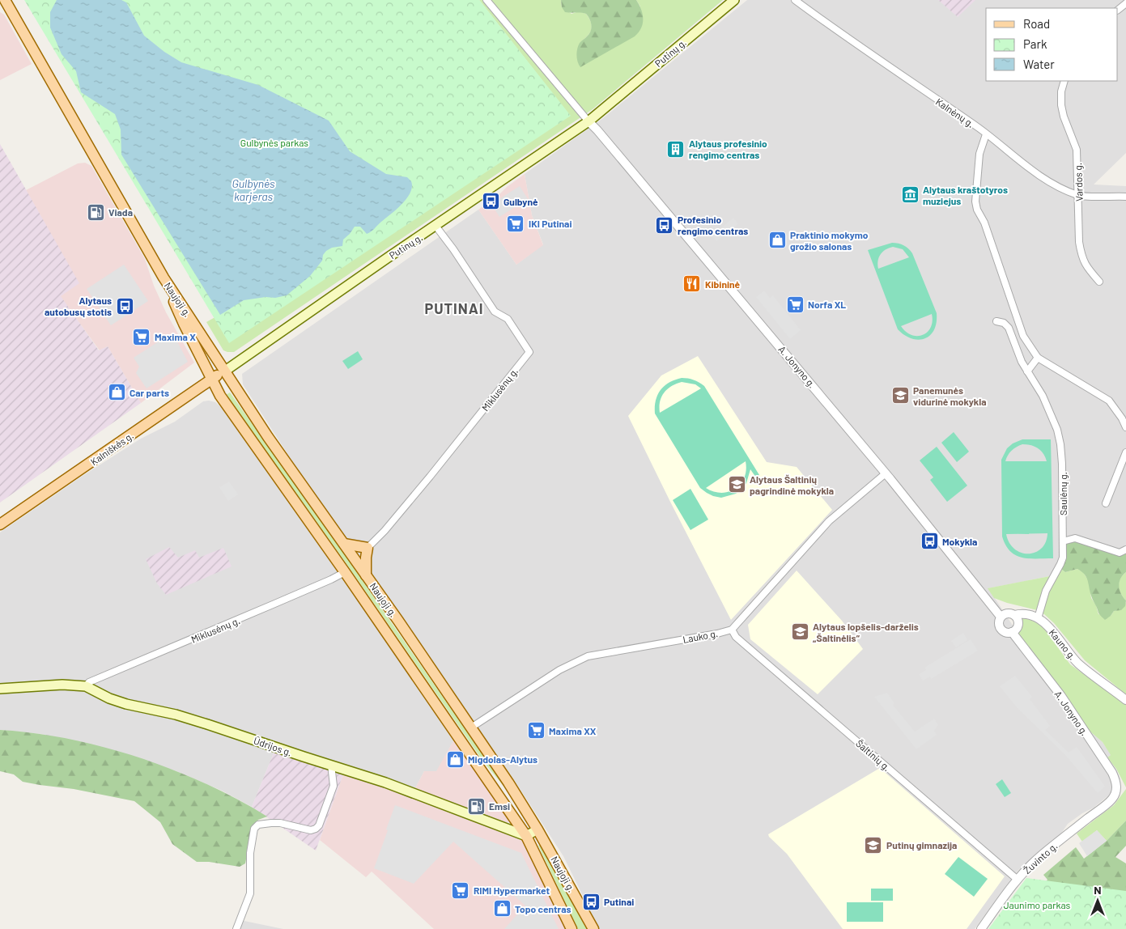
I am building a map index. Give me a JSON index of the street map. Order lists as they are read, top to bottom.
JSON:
{
  "streets": {
    "main road": [
      "Putinų g.",
      "Naujoji g.",
      "Kalniškės g.",
      "Ūdrijos g."
    ],
    "street": [
      "Kalnėnų g.",
      "Vardos g.",
      "A. Jonyno g.",
      "Miklusėnų g.",
      "Saulėnų g.",
      "Lauko g.",
      "Kauno g.",
      "Šaltinių g.",
      "Žuvinto g."
    ]
  },
  "crossings": [
    ["Putinų g.", "Naujoji g."],
    ["Putinų g.", "A. Jonyno g."],
    ["Putinų g.", "Miklusėnų g."],
    ["Putinų g.", "Kalniškės g."],
    ["Kalnėnų g.", "Vardos g."],
    ["Naujoji g.", "Miklusėnų g."],
    ["Naujoji g.", "Kalniškės g."],
    ["Naujoji g.", "Lauko g."],
    ["Naujoji g.", "Ūdrijos g."],
    ["A. Jonyno g.", "Lauko g."],
    ["A. Jonyno g.", "Kauno g."],
    ["A. Jonyno g.", "Žuvinto g."],
    ["Miklusėnų g.", "Ūdrijos g."],
    ["Saulėnų g.", "Kauno g."],
    ["Lauko g.", "Šaltinių g."],
    ["Šaltinių g.", "Žuvinto g."]
  ],
  "districts": ["PUTINAI"],
  "water": ["Gulbynės karjeras"],
  "parks": ["Gulbynės parkas", "Jaunimo parkas"],
  "places": {
    "building": ["Alytaus profesinio rengimo centras"],
    "museum": ["Alytaus kraštotyros muziejus"],
    "bus stop": [
      "Gulbynė",
      "Profesinio rengimo centras",
      "Alytaus autobusų stotis",
      "Mokykla",
      "Putinai"
    ],
    "fuel station": ["Viada", "Emsi"],
    "supermarket": [
      "IKI Putinai",
      "Norfa XL",
      "Maxima X",
      "Maxima XX",
      "RIMI Hypermarket"
    ],
    "shop": [
      "Praktinio mokymo grožio salonas",
      "Car parts",
      "Migdolas-Alytus",
      "Topo centras"
    ],
    "restaurant": ["Kibininė"],
    "school or university": [
      "Panemunės vidurinė mokykla",
      "Alytaus Šaltinių pagrindinė mokykla",
      "Alytaus lopšelis-darželis „Šaltinėlis“",
      "Putinų gimnazija"
    ]
  },
  "legend": ["Road", "Park", "Water"],
  "north": "top"
}
